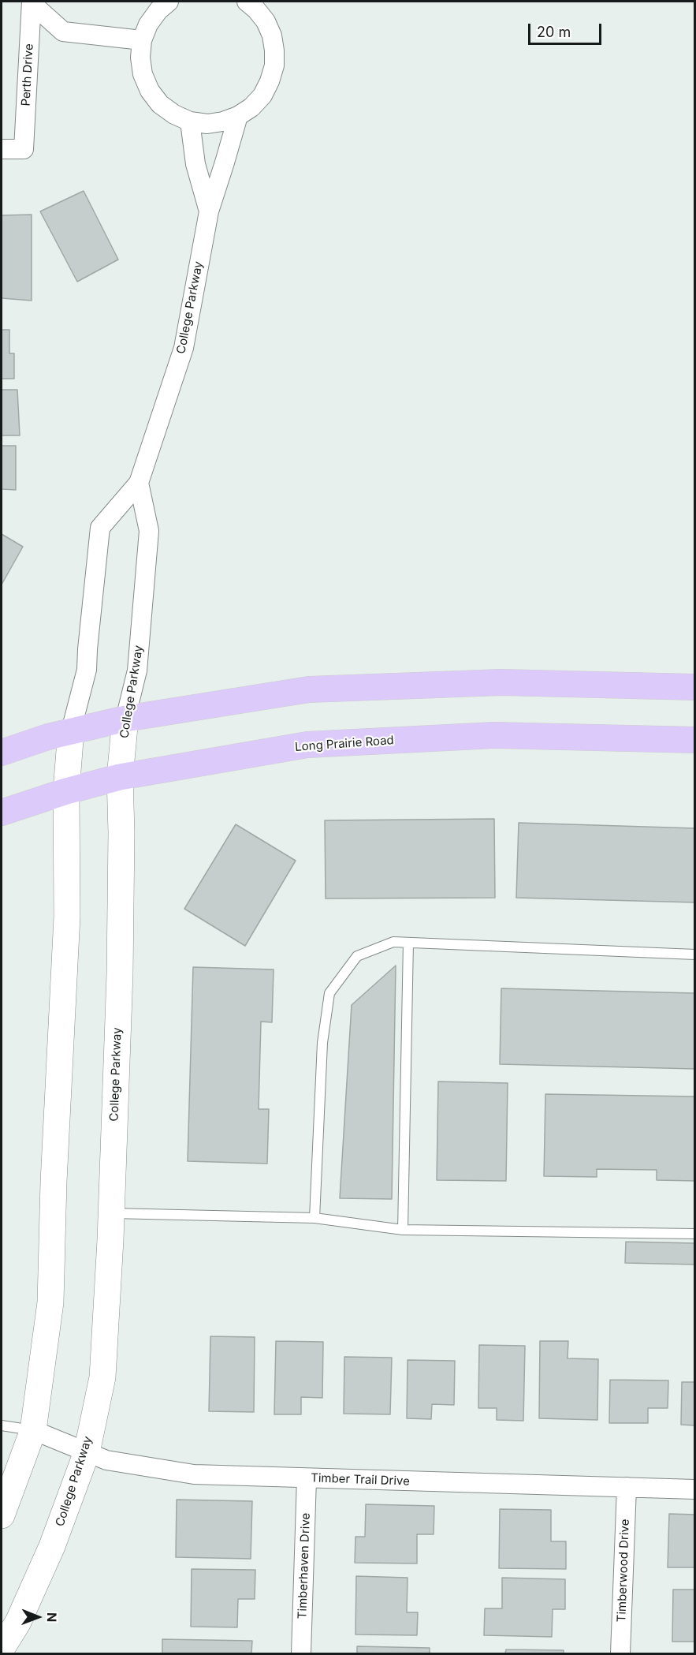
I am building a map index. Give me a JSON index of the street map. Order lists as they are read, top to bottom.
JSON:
{
  "streets": {
    "main road": ["College Parkway", "Long Prairie Road"],
    "street": [
      "Perth Drive",
      "Timber Trail Drive",
      "Timberhaven Drive",
      "Timberwood Drive"
    ]
  },
  "crossings": [
    ["College Parkway", "Long Prairie Road"],
    ["College Parkway", "Timber Trail Drive"],
    ["Timber Trail Drive", "Timberhaven Drive"],
    ["Timber Trail Drive", "Timberwood Drive"]
  ],
  "scale_bar": "20 m",
  "north": "right"
}
